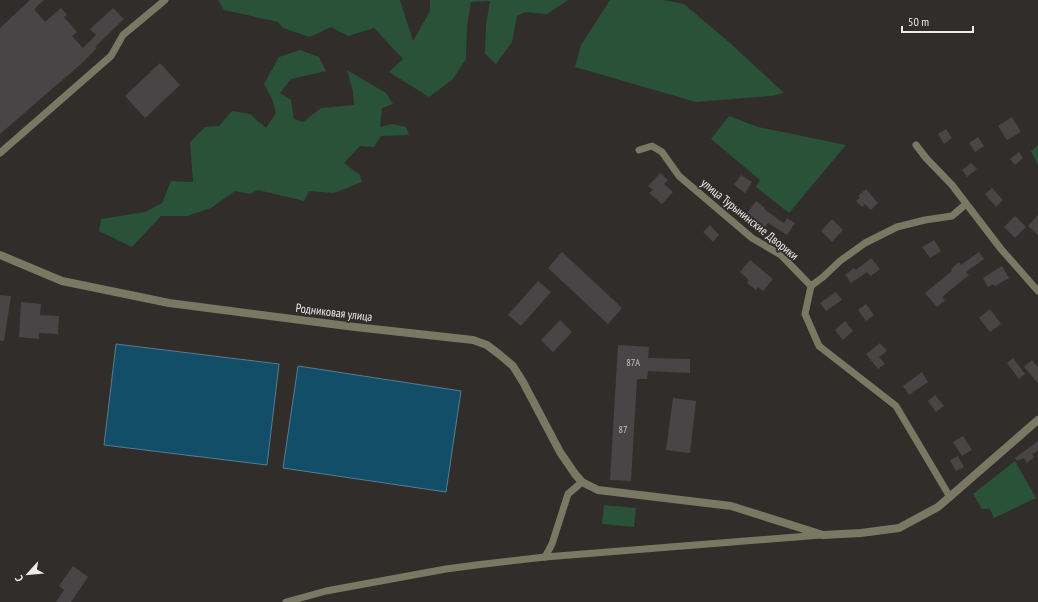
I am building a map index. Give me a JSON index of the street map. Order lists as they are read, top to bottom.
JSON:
{
  "streets": {
    "street": ["улица Турынинские Дворики", "Родниковая улица"]
  },
  "house_numbers": ["87А", "87"],
  "scale_bar": "50 m",
  "north": "bottom left"
}
